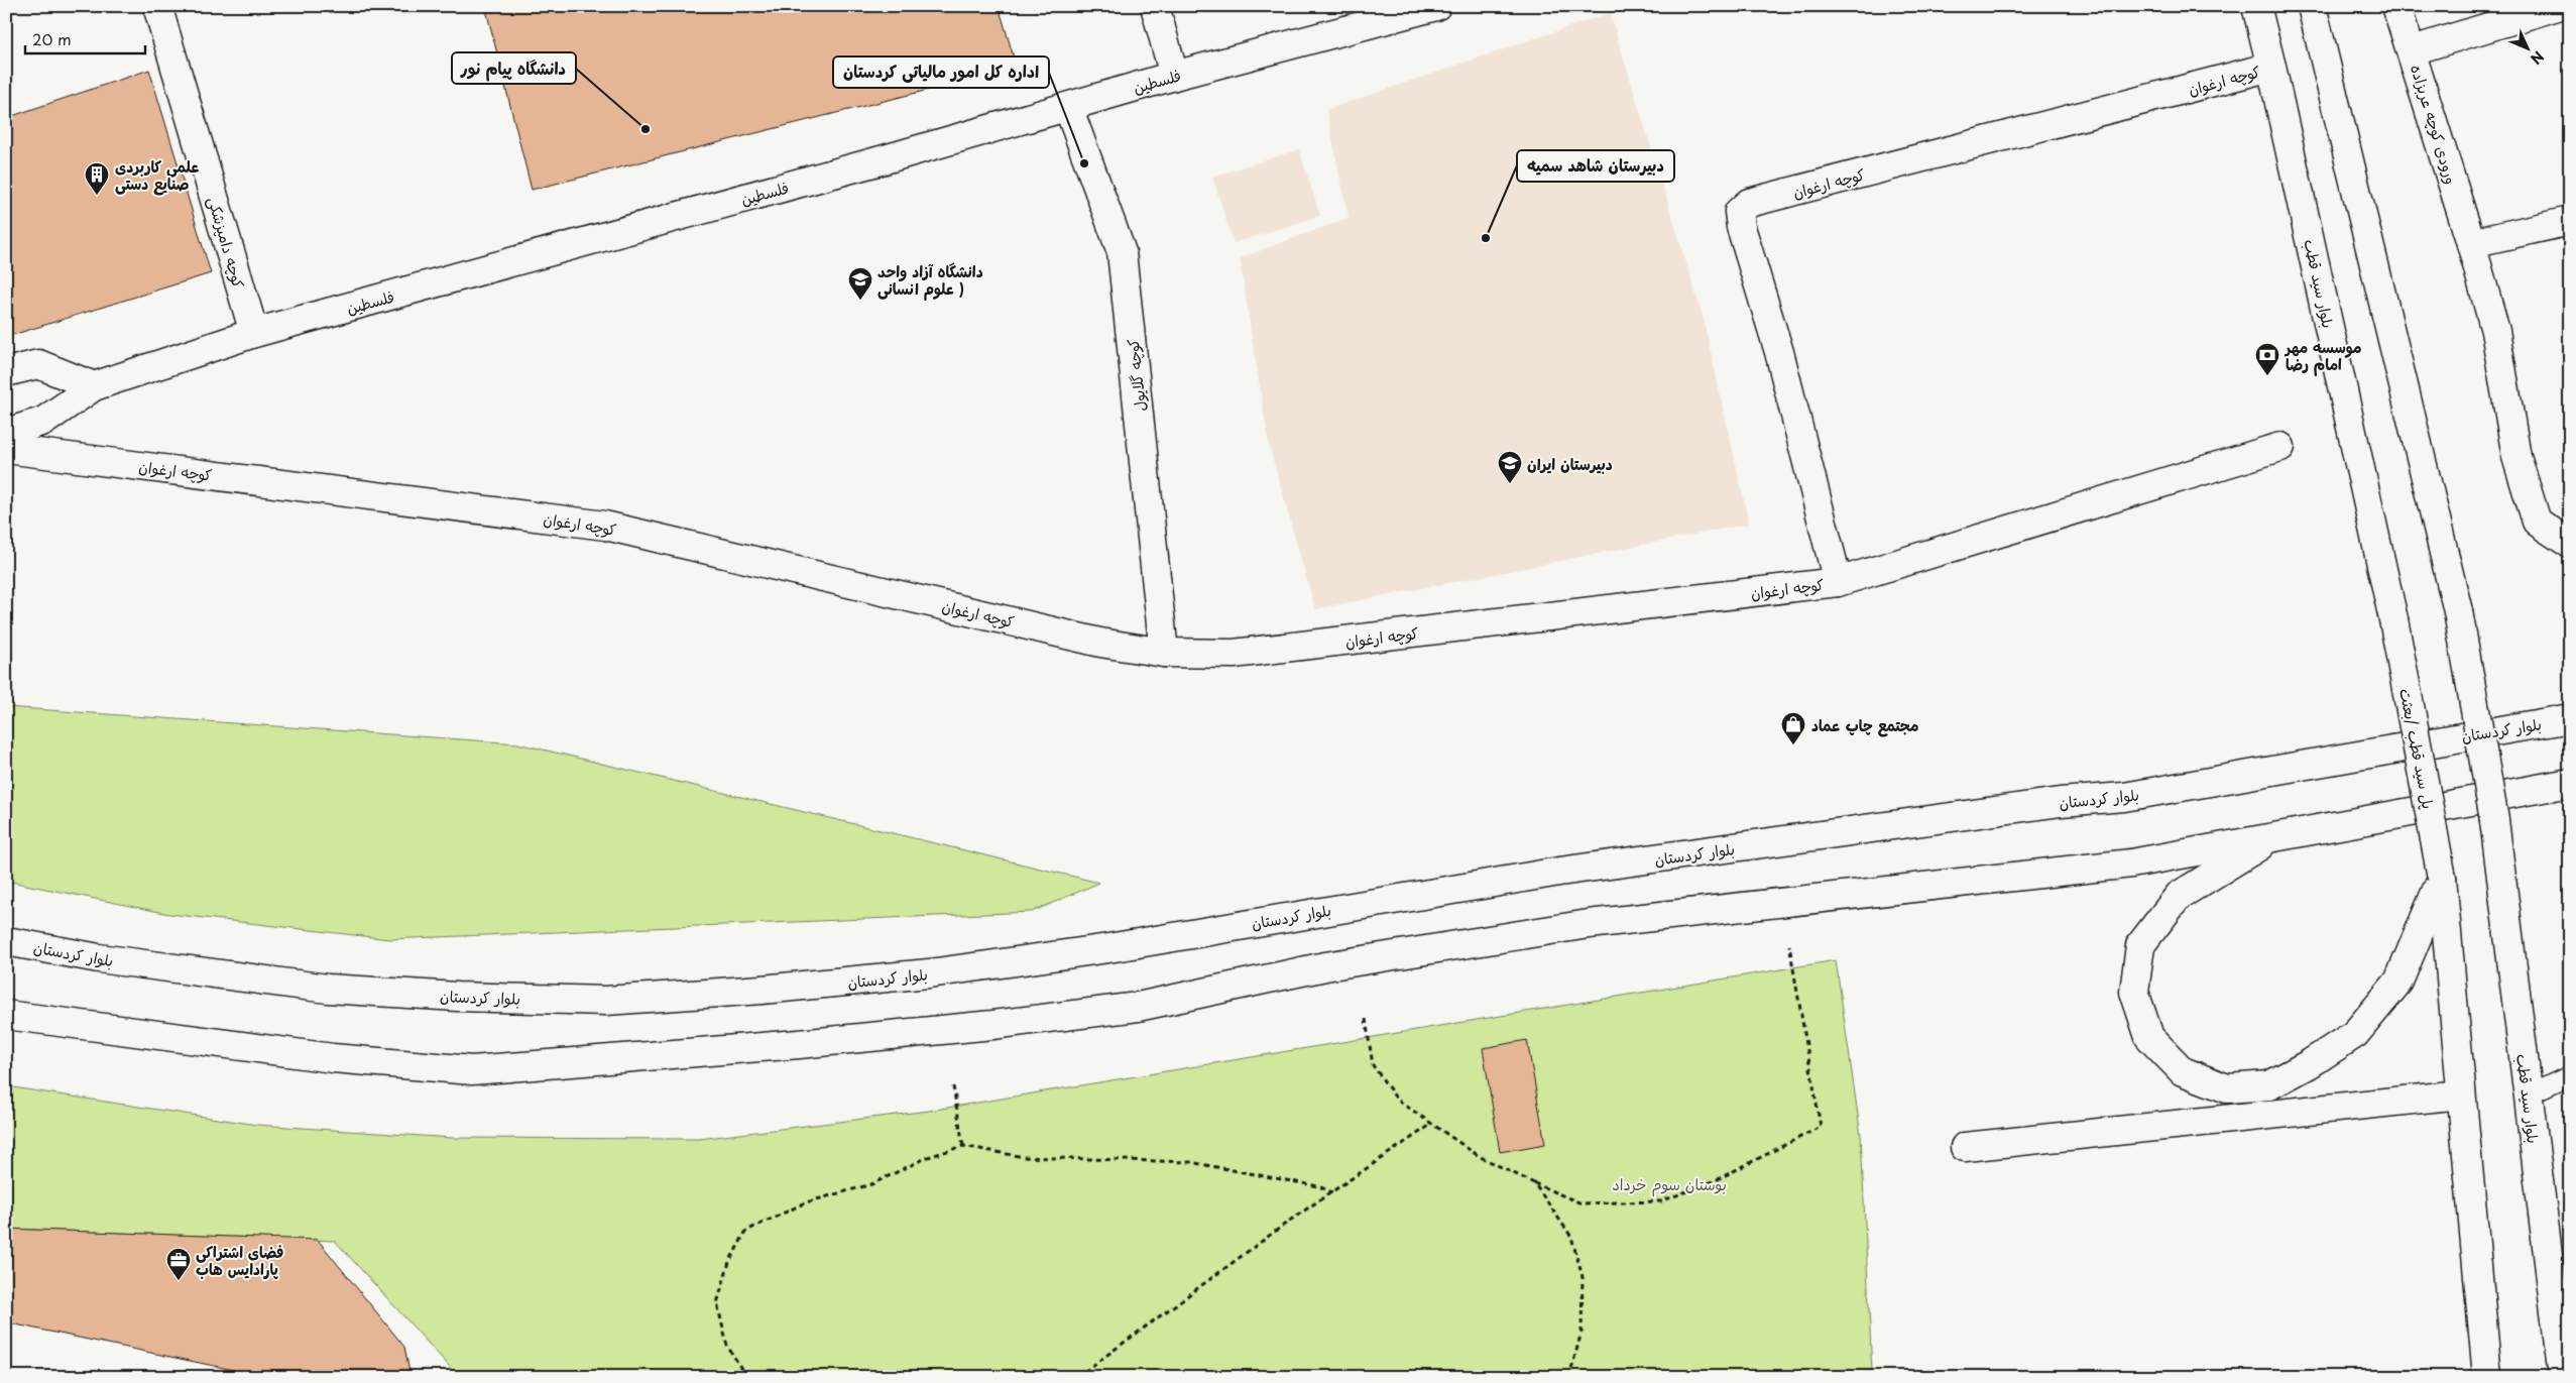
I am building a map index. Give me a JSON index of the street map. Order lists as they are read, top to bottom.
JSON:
{
  "streets": {
    "main road": [
      "کوچه ارغوان",
      "فلسطین",
      "ورودی کوچه عربزاده",
      "کوچه دامپزشکی",
      "بلوار سید قطب",
      "کوچه گلایول",
      "بلوار کردستان",
      "پل سید قطب /بعثت"
    ]
  },
  "crossings": [
    ["کوچه ارغوان", "بلوار سید قطب"],
    ["کوچه ارغوان", "کوچه گلایول"],
    ["فلسطین", "کوچه دامپزشکی"],
    ["فلسطین", "کوچه گلایول"],
    ["بلوار سید قطب", "پل سید قطب /بعثت"]
  ],
  "parks": ["بوستان سوم خرداد"],
  "places": {
    "other": ["دانشگاه پیام نور", "اداره کل امور مالیاتی کردستان", "دبیرستان شاهد سمیه"],
    "building": ["علمی کاربردی صنایع دستی"],
    "school or university": ["دانشگاه آزاد واحد علوم انسانی )", "دبیرستان ایران"],
    "bank": ["موسسه مهر امام رضا"],
    "shop": ["مجتمع چاپ عماد"],
    "office": ["فضای اشتراکی پارادایس هاب"]
  },
  "scale_bar": "20 m",
  "north": "bottom right"
}
